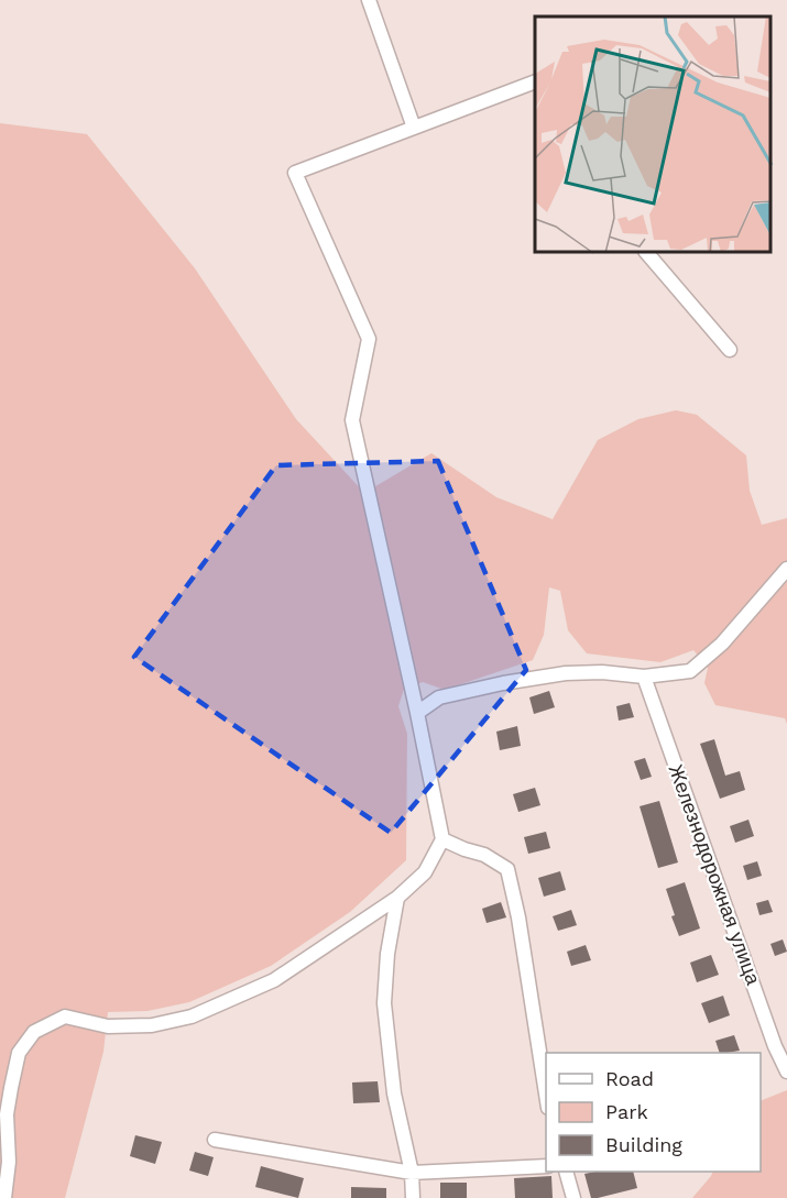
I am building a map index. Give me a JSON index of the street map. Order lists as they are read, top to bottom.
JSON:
{
  "streets": {
    "street": ["Железнодорожная улица"]
  },
  "legend": ["Road", "Park", "Building"]
}
